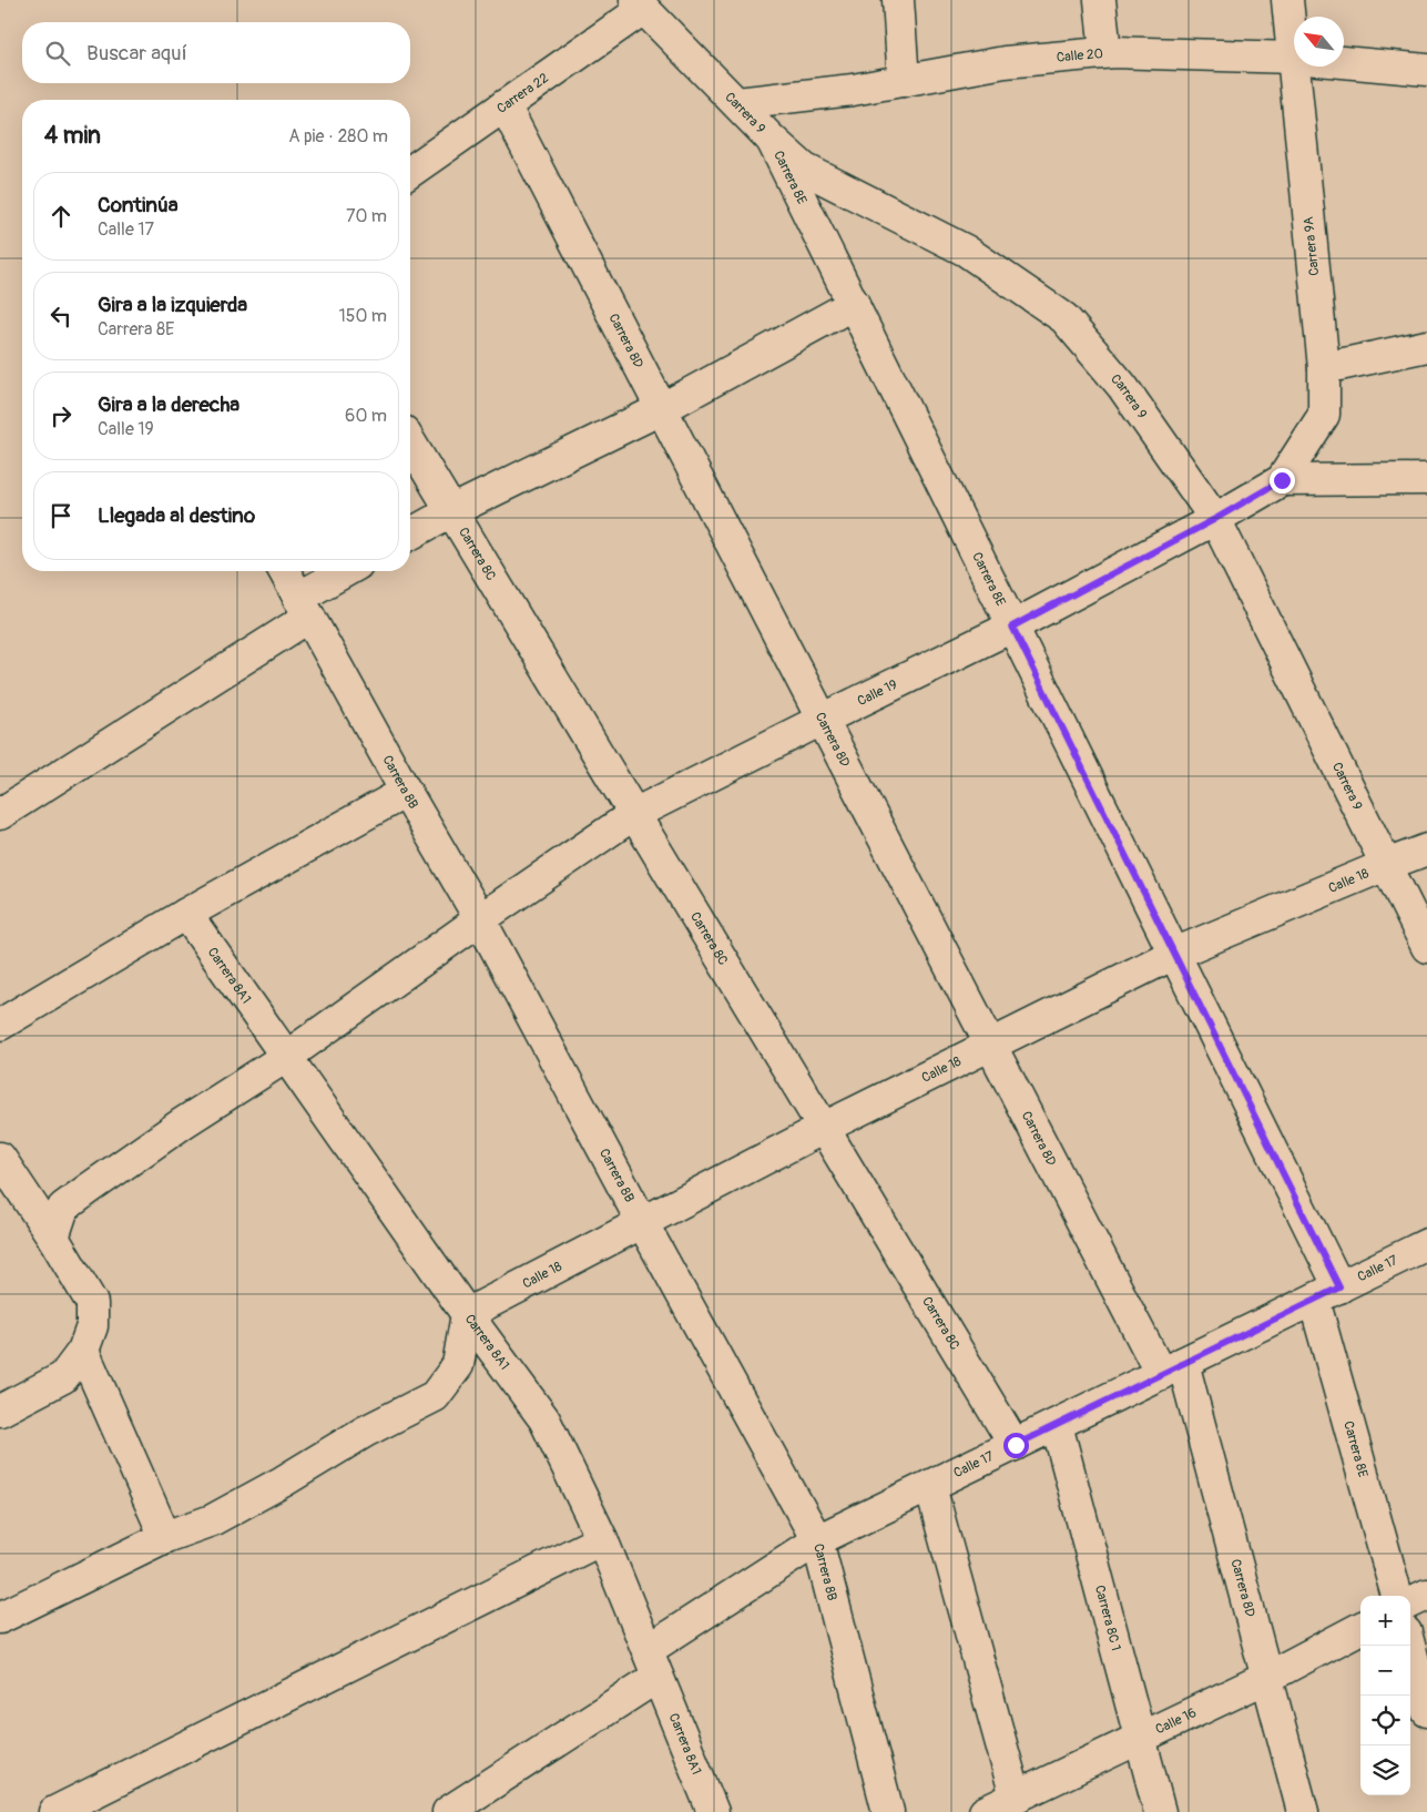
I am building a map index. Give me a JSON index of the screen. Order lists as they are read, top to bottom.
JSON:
{
  "streets": {
    "street": [
      "Calle 20",
      "Carrera 22",
      "Carrera 9",
      "Carrera 8E",
      "Carrera 9A",
      "Carrera 8D",
      "Carrera 8C",
      "Calle 19",
      "Carrera 8B",
      "Calle 18",
      "Carrera 8A1",
      "Calle 17",
      "Carrera 8C 1",
      "Calle 16"
    ]
  },
  "crossings": [
    ["Calle 20", "Carrera 9"],
    ["Calle 20", "Carrera 9A"],
    ["Carrera 22", "Carrera 9"],
    ["Carrera 22", "Carrera 8D"],
    ["Carrera 9", "Carrera 8E"],
    ["Carrera 9", "Calle 19"],
    ["Carrera 9", "Calle 18"],
    ["Carrera 8E", "Calle 19"],
    ["Carrera 8E", "Calle 18"],
    ["Carrera 8E", "Calle 17"],
    ["Carrera 9A", "Calle 19"],
    ["Carrera 8D", "Calle 19"],
    ["Carrera 8D", "Calle 18"],
    ["Carrera 8D", "Calle 17"],
    ["Carrera 8D", "Calle 16"],
    ["Carrera 8C", "Calle 19"],
    ["Carrera 8C", "Calle 18"],
    ["Carrera 8C", "Calle 17"],
    ["Calle 19", "Carrera 8B"],
    ["Calle 19", "Carrera 8A1"],
    ["Carrera 8B", "Calle 18"],
    ["Carrera 8B", "Calle 17"],
    ["Calle 18", "Carrera 8A1"],
    ["Carrera 8A1", "Calle 17"],
    ["Calle 17", "Carrera 8C 1"],
    ["Carrera 8C 1", "Calle 16"]
  ],
  "north": "top left",
  "page": {
    "search": "Buscar aquí",
    "heading": ["4 min", "A pie · 280 m"],
    "list": [
      ["Continúa", "Calle 17", "70 m"],
      ["Gira a la izquierda", "Carrera 8E", "150 m"],
      ["Gira a la derecha", "Calle 19", "60 m"],
      "Llegada al destino"
    ],
    "map_buttons": ["+", "−"]
  }
}
